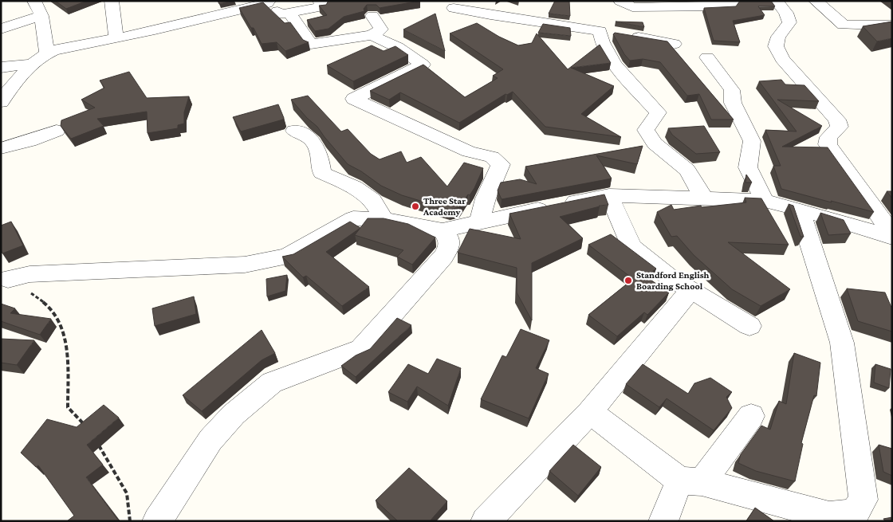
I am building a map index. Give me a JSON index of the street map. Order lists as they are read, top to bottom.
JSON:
{
  "places": ["Three Star Academy", "Standford English Boarding School"]
}
